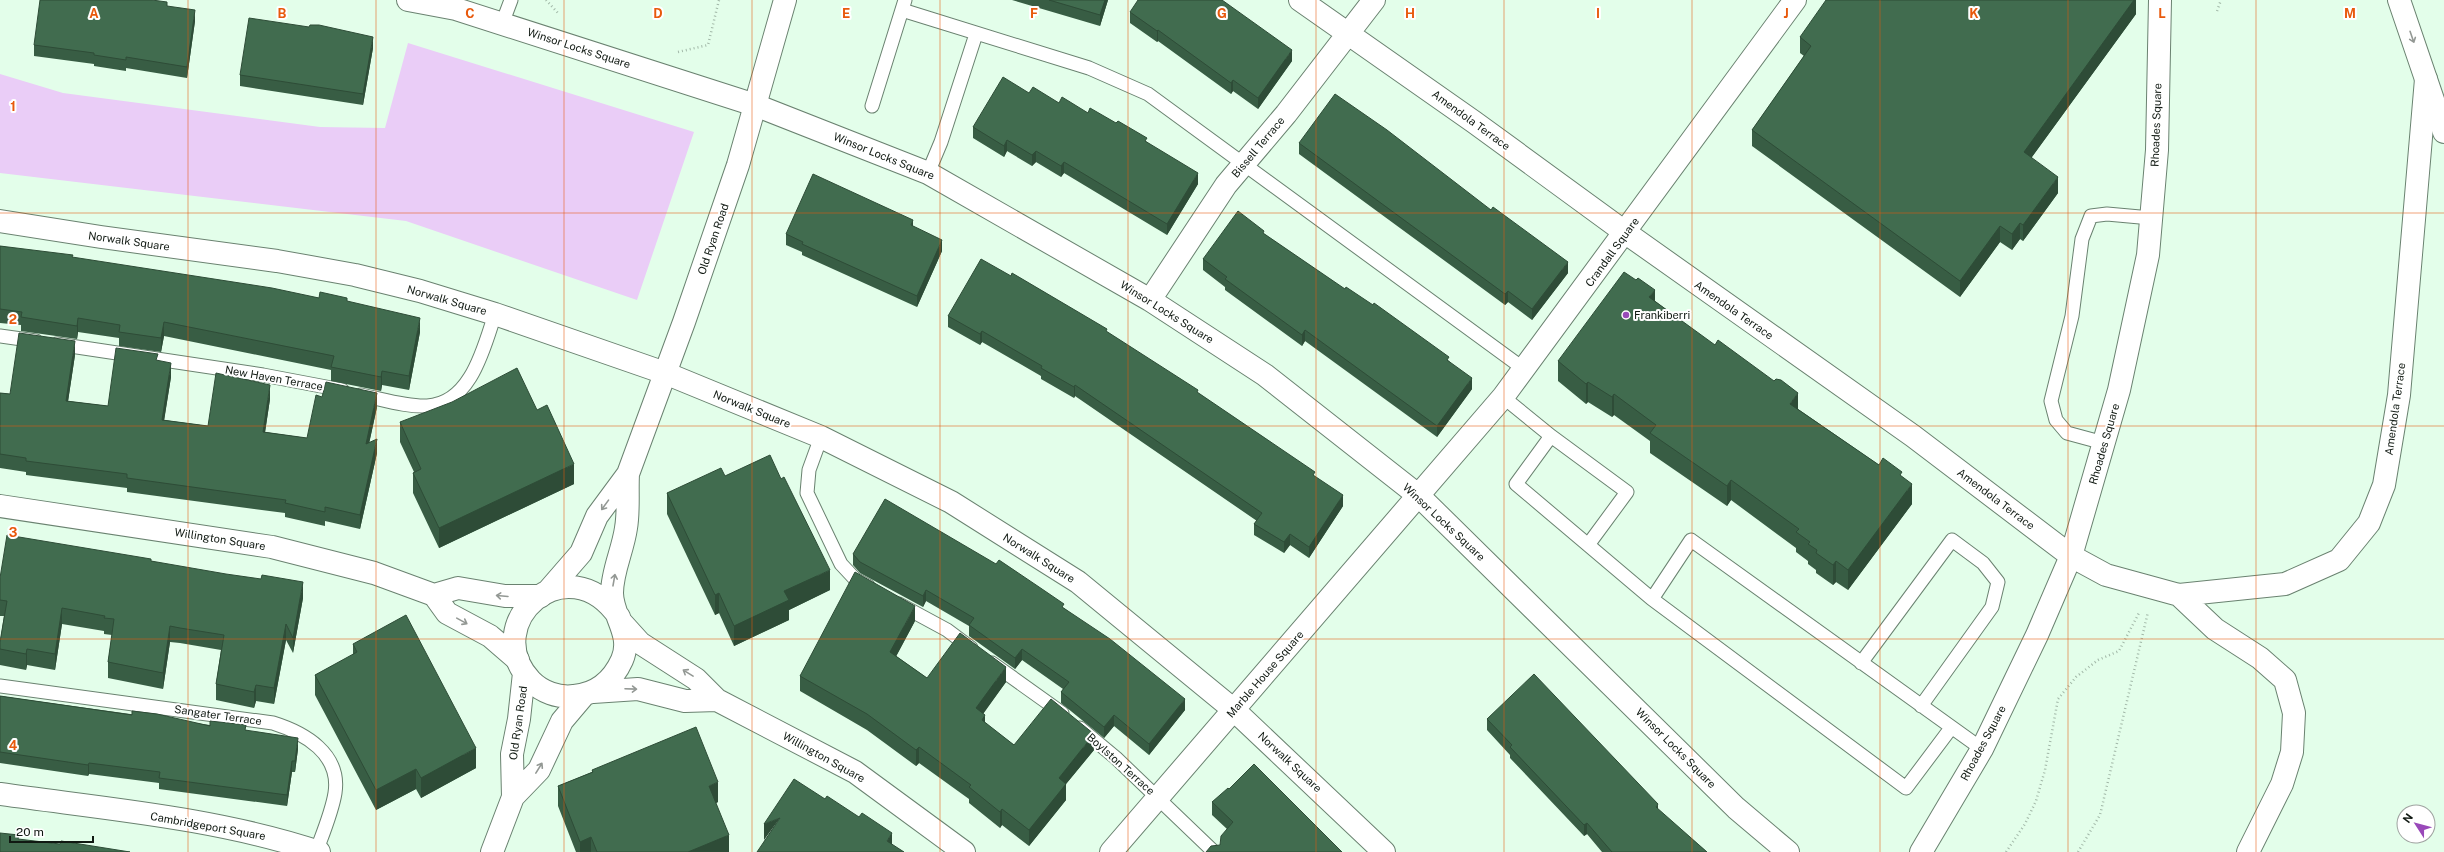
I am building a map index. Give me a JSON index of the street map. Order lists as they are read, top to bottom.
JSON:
{
  "streets": {
    "street": [
      "Winsor Locks Square",
      "Amendola Terrace",
      "Rhoades Square",
      "Bissell Terrace",
      "Old Ryan Road",
      "Norwalk Square",
      "Crandall Square",
      "Willington Square",
      "Marble House Square",
      "Cambridgeport Square"
    ],
    "lane": ["New Haven Terrace", "Sangater Terrace", "Boylston Terrace"]
  },
  "crossings": [
    ["Winsor Locks Square", "Bissell Terrace"],
    ["Winsor Locks Square", "Old Ryan Road"],
    ["Winsor Locks Square", "Crandall Square"],
    ["Winsor Locks Square", "Marble House Square"],
    ["Amendola Terrace", "Rhoades Square"],
    ["Amendola Terrace", "Bissell Terrace"],
    ["Amendola Terrace", "Crandall Square"],
    ["Old Ryan Road", "Norwalk Square"],
    ["Old Ryan Road", "Willington Square"],
    ["Norwalk Square", "New Haven Terrace"],
    ["Norwalk Square", "Marble House Square"],
    ["Norwalk Square", "Boylston Terrace"],
    ["Crandall Square", "Marble House Square"],
    ["Marble House Square", "Boylston Terrace"],
    ["Sangater Terrace", "Cambridgeport Square"]
  ],
  "places": ["Frankiberri"],
  "scale_bar": "20 m",
  "north": "top left",
  "grid": {
    "columns": [
      "A",
      "B",
      "C",
      "D",
      "E",
      "F",
      "G",
      "H",
      "I",
      "J",
      "K",
      "L",
      "M"
    ],
    "rows": [
      "1",
      "2",
      "3",
      "4"
    ]
  }
}
